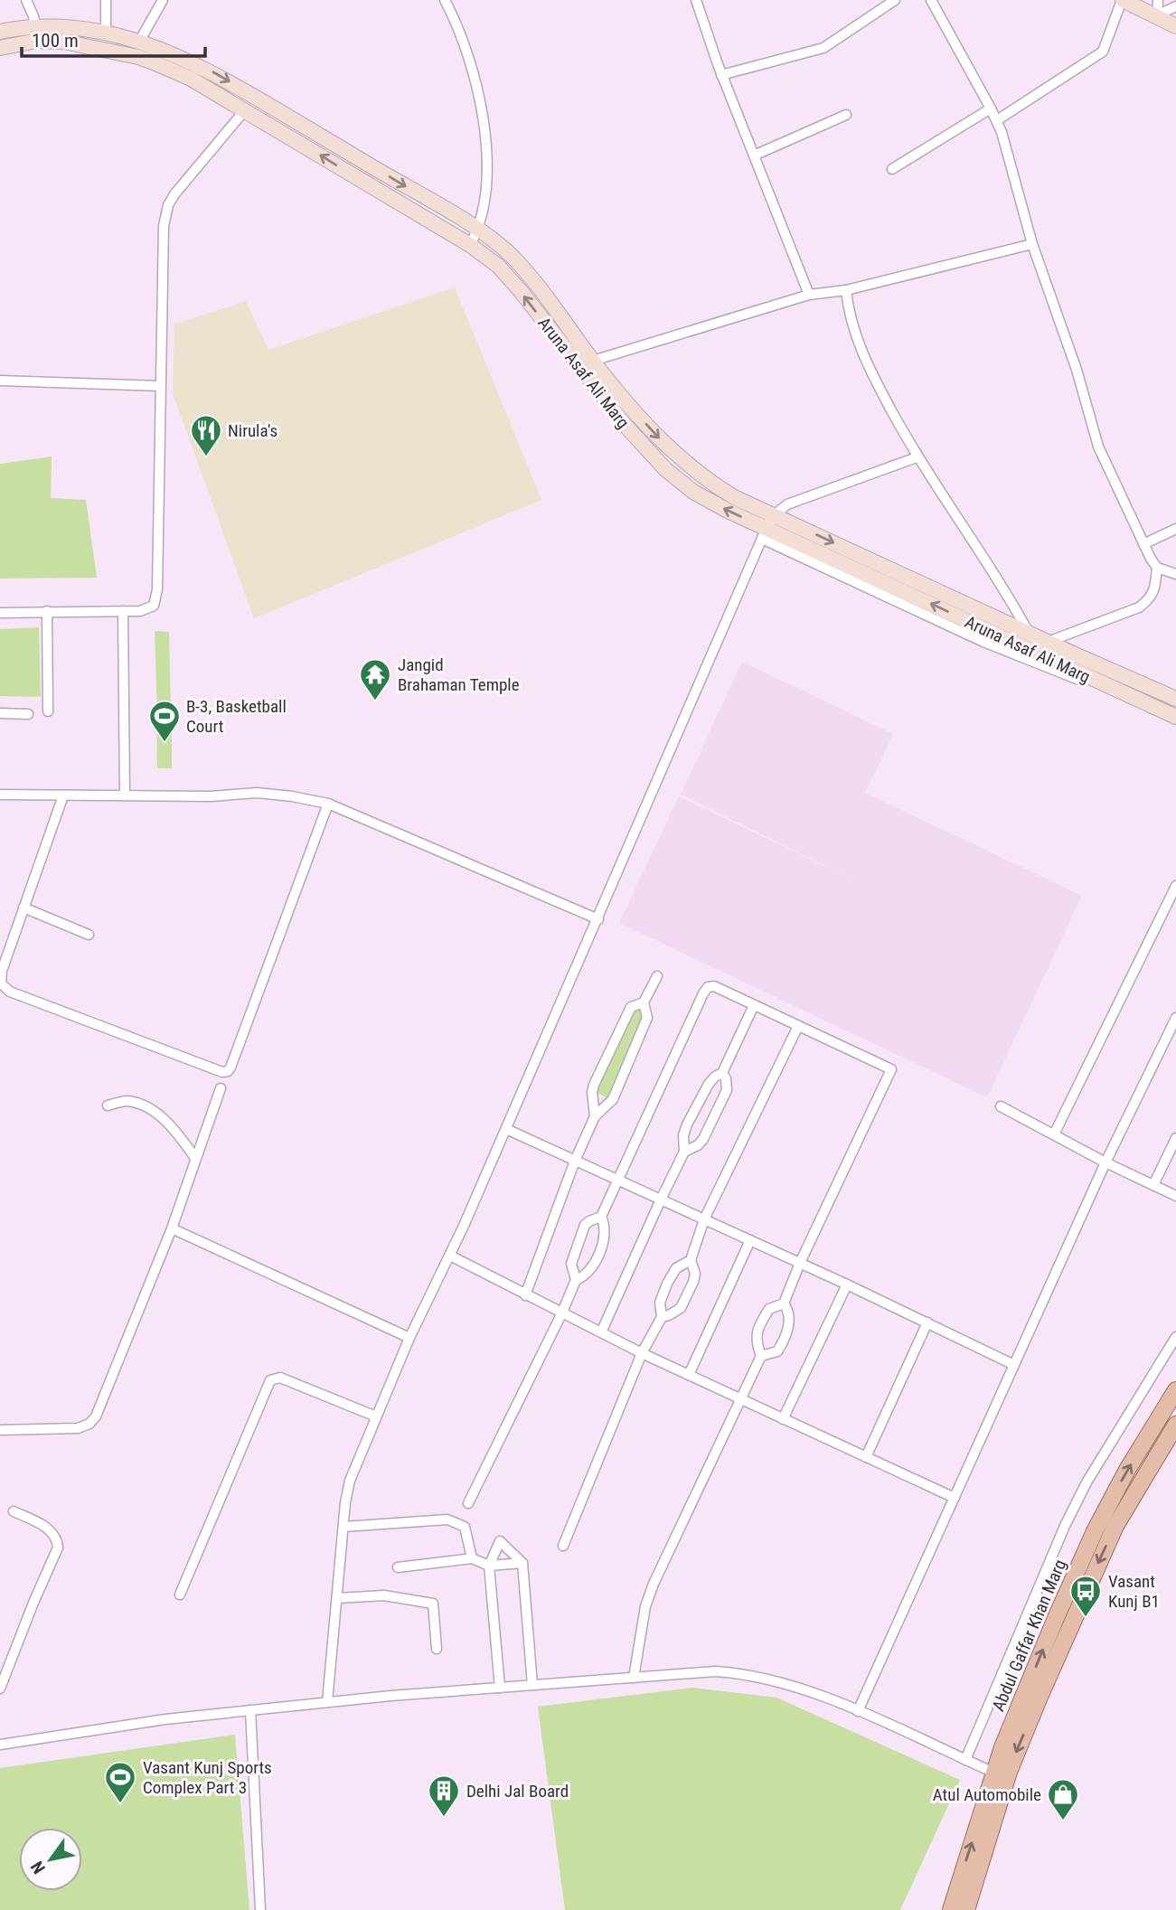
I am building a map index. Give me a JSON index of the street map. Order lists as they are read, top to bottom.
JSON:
{
  "streets": {
    "main road": ["Aruna Asaf Ali Marg", "Abdul Gaffar Khan Marg"]
  },
  "places": {
    "restaurant": ["Nirula's"],
    "temple": ["Jangid Brahaman Temple"],
    "sports": ["B-3, Basketball Court", "Vasant Kunj Sports Complex Part 3"],
    "bus stop": ["Vasant Kunj B1"],
    "building": ["Delhi Jal Board"],
    "shop": ["Atul Automobile"]
  },
  "scale_bar": "100 m",
  "north": "bottom left"
}
